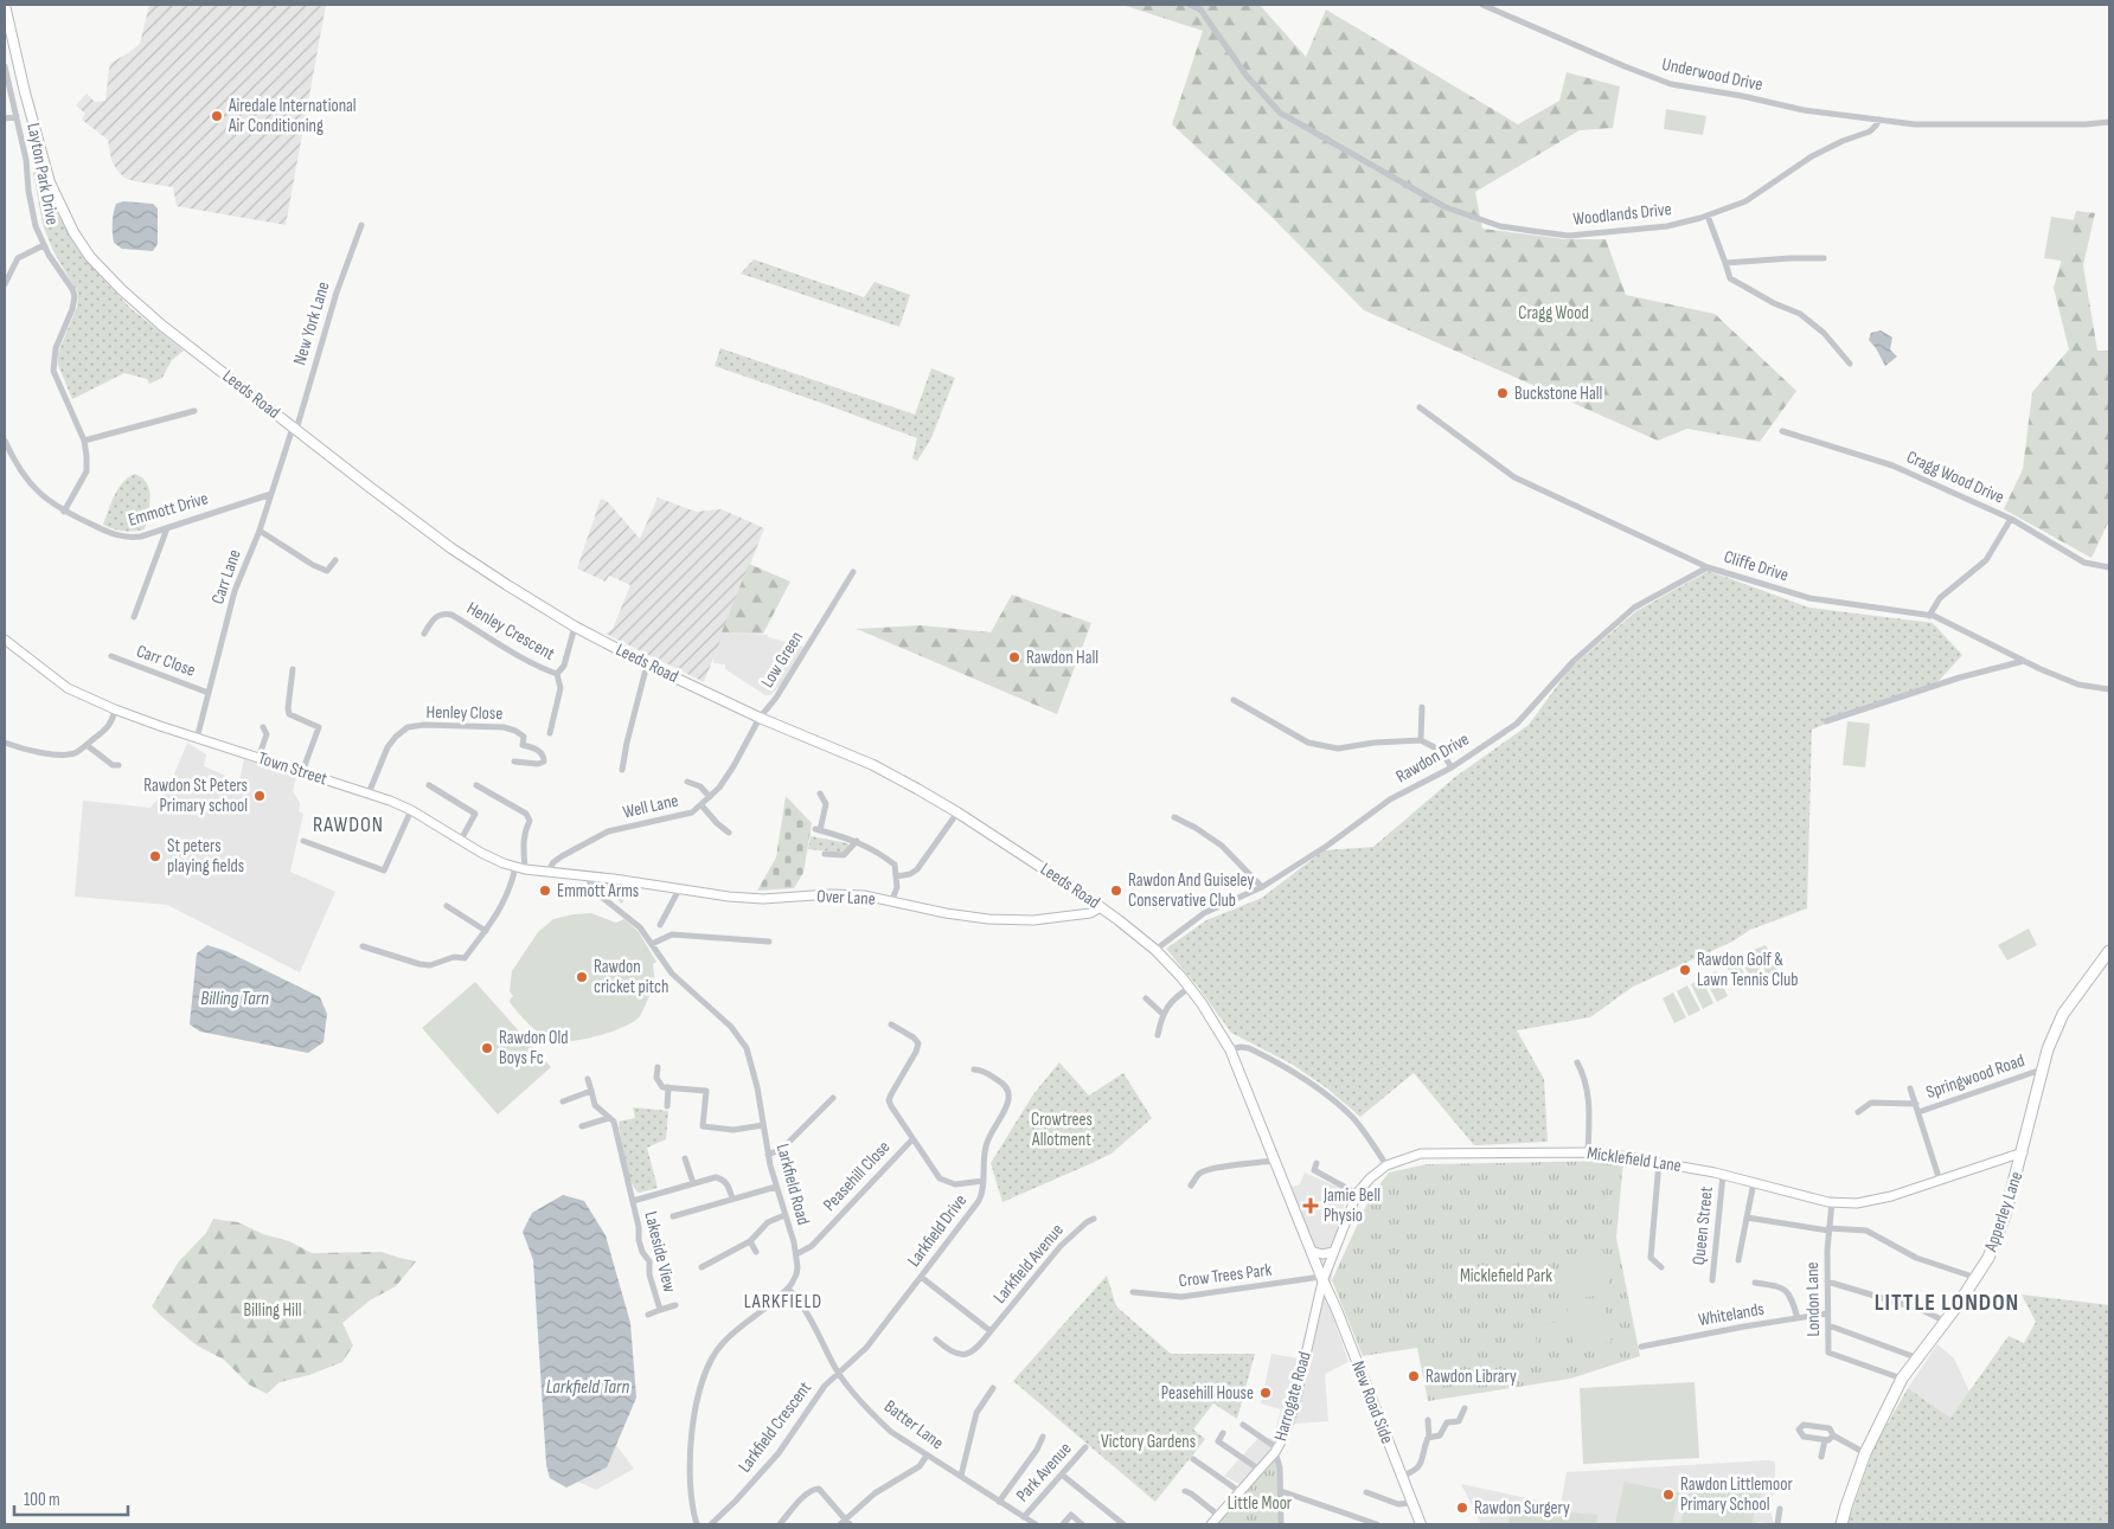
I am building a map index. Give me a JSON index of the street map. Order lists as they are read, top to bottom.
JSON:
{
  "streets": {
    "highway": ["Apperley Lane"],
    "main road": ["Leeds Road", "New Road Side"],
    "street": [
      "Underwood Drive",
      "Layton Park Drive",
      "Woodlands Drive",
      "New York Lane",
      "Cragg Wood Drive",
      "Emmott Drive",
      "Cliffe Drive",
      "Carr Lane",
      "Henley Crescent",
      "Low Green",
      "Carr Close",
      "Henley Close",
      "Rawdon Drive",
      "Town Street",
      "Well Lane",
      "Over Lane",
      "Springwood Road",
      "Micklefield Lane",
      "Peasehill Close",
      "Larkfield Road",
      "Queen Street",
      "Larkfield Drive",
      "Lakeside View",
      "Larkfield Avenue",
      "Crow Trees Park",
      "London Lane",
      "Whitelands",
      "Harrogate Road",
      "Batter Lane",
      "Larkfield Crescent",
      "Park Avenue"
    ]
  },
  "crossings": [
    ["Underwood Drive", "Woodlands Drive"],
    ["Layton Park Drive", "Emmott Drive"],
    ["New York Lane", "Leeds Road"],
    ["New York Lane", "Carr Lane"],
    ["Leeds Road", "Carr Lane"],
    ["Leeds Road", "Low Green"],
    ["Leeds Road", "Rawdon Drive"],
    ["Leeds Road", "Well Lane"],
    ["Leeds Road", "Over Lane"],
    ["Leeds Road", "Micklefield Lane"],
    ["Leeds Road", "Crow Trees Park"],
    ["Leeds Road", "Harrogate Road"],
    ["Leeds Road", "New Road Side"],
    ["Emmott Drive", "Carr Lane"],
    ["Cliffe Drive", "Rawdon Drive"],
    ["Carr Lane", "Carr Close"],
    ["Carr Lane", "Town Street"],
    ["Low Green", "Well Lane"],
    ["Henley Close", "Town Street"],
    ["Town Street", "Well Lane"],
    ["Town Street", "Over Lane"],
    ["Town Street", "Larkfield Road"],
    ["Over Lane", "Larkfield Road"],
    ["Springwood Road", "Micklefield Lane"],
    ["Springwood Road", "Apperley Lane"],
    ["Micklefield Lane", "Apperley Lane"],
    ["Micklefield Lane", "Queen Street"],
    ["Micklefield Lane", "Crow Trees Park"],
    ["Micklefield Lane", "London Lane"],
    ["Micklefield Lane", "Harrogate Road"],
    ["Micklefield Lane", "New Road Side"],
    ["Peasehill Close", "Larkfield Road"],
    ["Larkfield Road", "Batter Lane"],
    ["Apperley Lane", "London Lane"],
    ["Larkfield Drive", "Batter Lane"],
    ["Larkfield Drive", "Larkfield Crescent"],
    ["Crow Trees Park", "Harrogate Road"],
    ["Crow Trees Park", "New Road Side"],
    ["London Lane", "Whitelands"],
    ["Harrogate Road", "New Road Side"],
    ["Batter Lane", "Larkfield Crescent"],
    ["Batter Lane", "Park Avenue"]
  ],
  "districts": ["RAWDON", "LARKFIELD", "LITTLE LONDON"],
  "water": ["Billing Tarn", "Larkfield Tarn"],
  "parks": [
    "Cragg Wood",
    "Crowtrees Allotment",
    "Micklefield Park",
    "Billing Hill",
    "Victory Gardens",
    "Little Moor"
  ],
  "places": {
    "other": [
      "Airedale International Air Conditioning",
      "Buckstone Hall",
      "Rawdon Hall",
      "Rawdon St Peters Primary school",
      "St peters playing fields",
      "Emmott Arms",
      "Rawdon And Guiseley Conservative Club",
      "Rawdon Golf & Lawn Tennis Club",
      "Rawdon cricket pitch",
      "Rawdon Old Boys Fc",
      "Rawdon Library",
      "Peasehill House",
      "Rawdon Littlemoor Primary School",
      "Rawdon Surgery"
    ],
    "health": ["Jamie Bell Physio"]
  },
  "scale_bar": "100 m"
}
